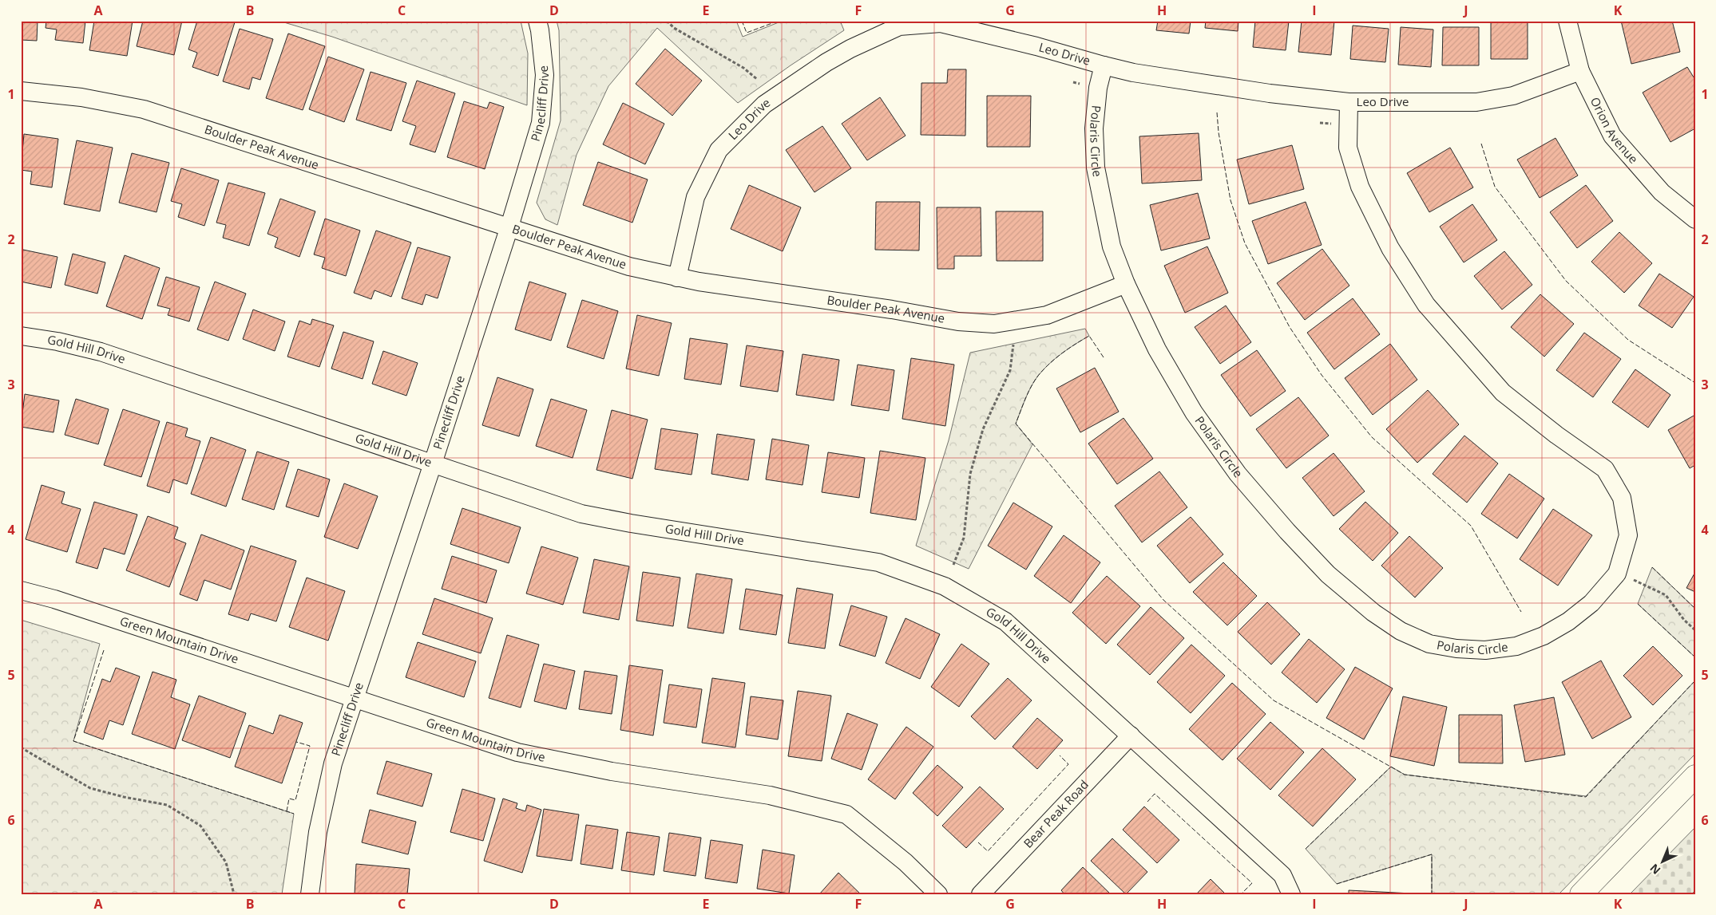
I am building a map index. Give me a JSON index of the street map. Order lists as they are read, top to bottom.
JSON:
{
  "streets": {
    "street": [
      "Leo Drive",
      "Pinecliff Drive",
      "Orion Avenue",
      "Polaris Circle",
      "Boulder Peak Avenue",
      "Gold Hill Drive",
      "Green Mountain Drive",
      "Bear Peak Road"
    ]
  },
  "crossings": [
    ["Leo Drive", "Orion Avenue"],
    ["Leo Drive", "Polaris Circle"],
    ["Leo Drive", "Boulder Peak Avenue"],
    ["Pinecliff Drive", "Boulder Peak Avenue"],
    ["Pinecliff Drive", "Gold Hill Drive"],
    ["Pinecliff Drive", "Green Mountain Drive"],
    ["Polaris Circle", "Boulder Peak Avenue"],
    ["Gold Hill Drive", "Bear Peak Road"]
  ],
  "north": "bottom left",
  "grid": {
    "columns": [
      "A",
      "B",
      "C",
      "D",
      "E",
      "F",
      "G",
      "H",
      "I",
      "J",
      "K"
    ],
    "rows": [
      "1",
      "2",
      "3",
      "4",
      "5",
      "6"
    ]
  }
}
